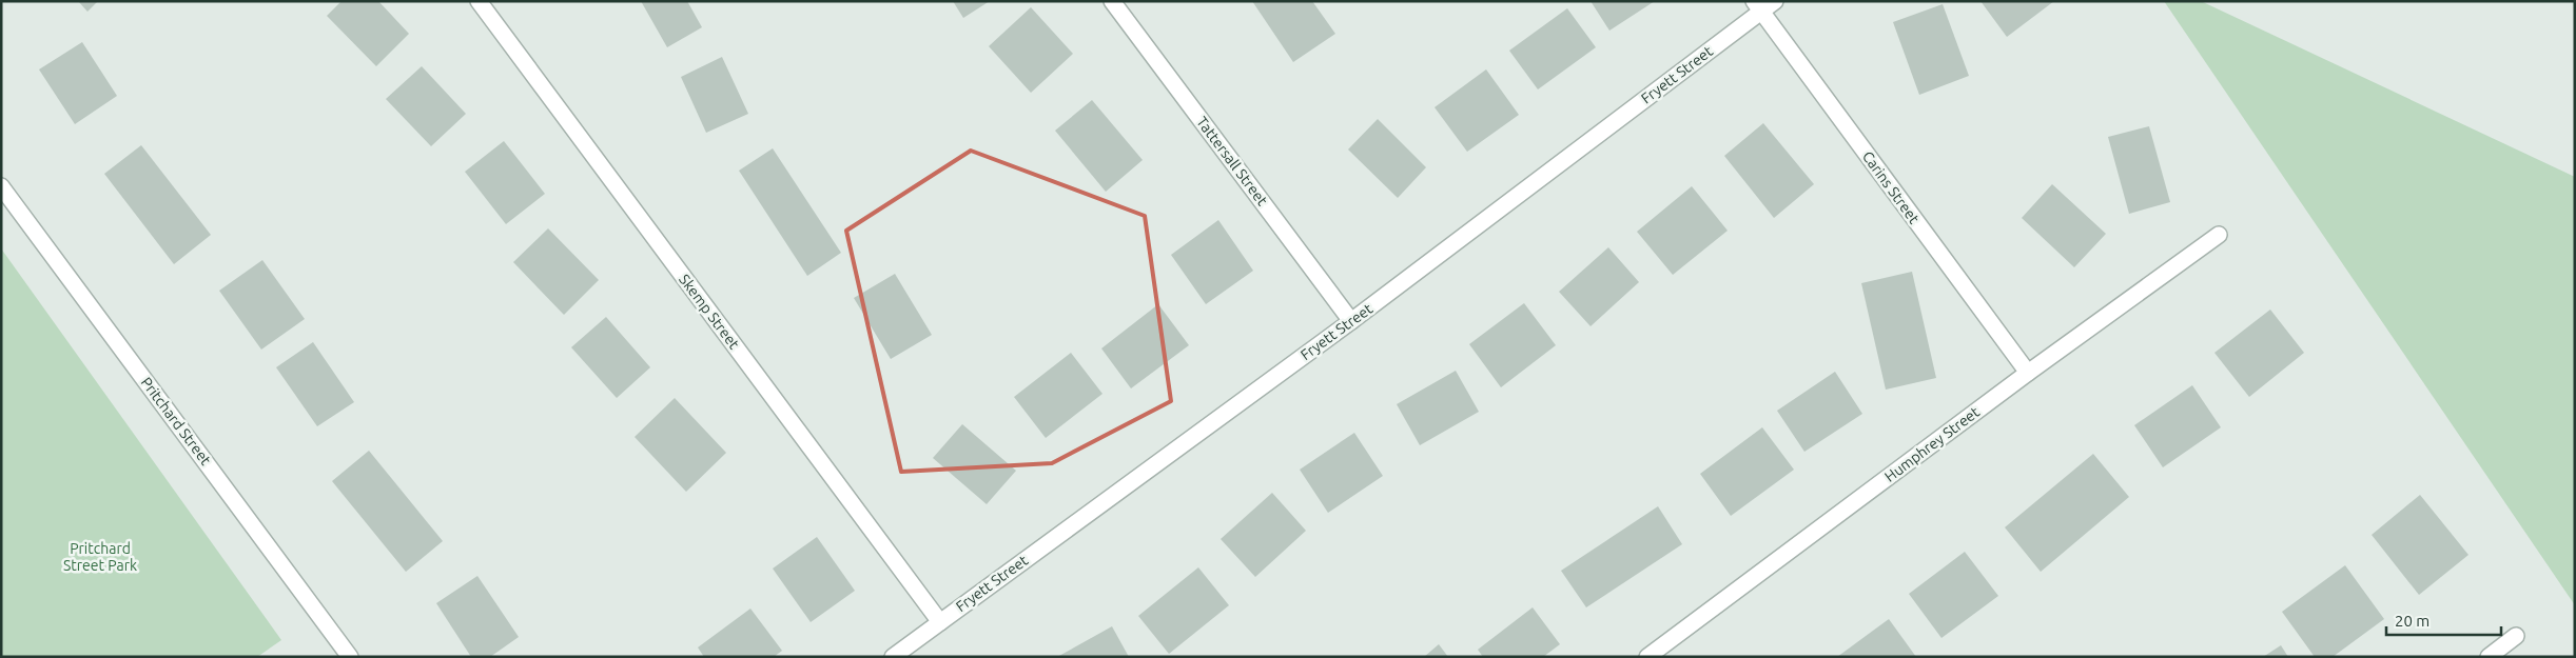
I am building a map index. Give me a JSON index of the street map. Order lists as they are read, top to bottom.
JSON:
{
  "streets": {
    "street": [
      "Fryett Street",
      "Tattersall Street",
      "Carins Street",
      "Skemp Street",
      "Pritchard Street",
      "Humphrey Street"
    ]
  },
  "crossings": [
    ["Fryett Street", "Tattersall Street"],
    ["Fryett Street", "Carins Street"],
    ["Fryett Street", "Skemp Street"],
    ["Carins Street", "Humphrey Street"]
  ],
  "parks": ["Pritchard Street Park"],
  "scale_bar": "20 m"
}
